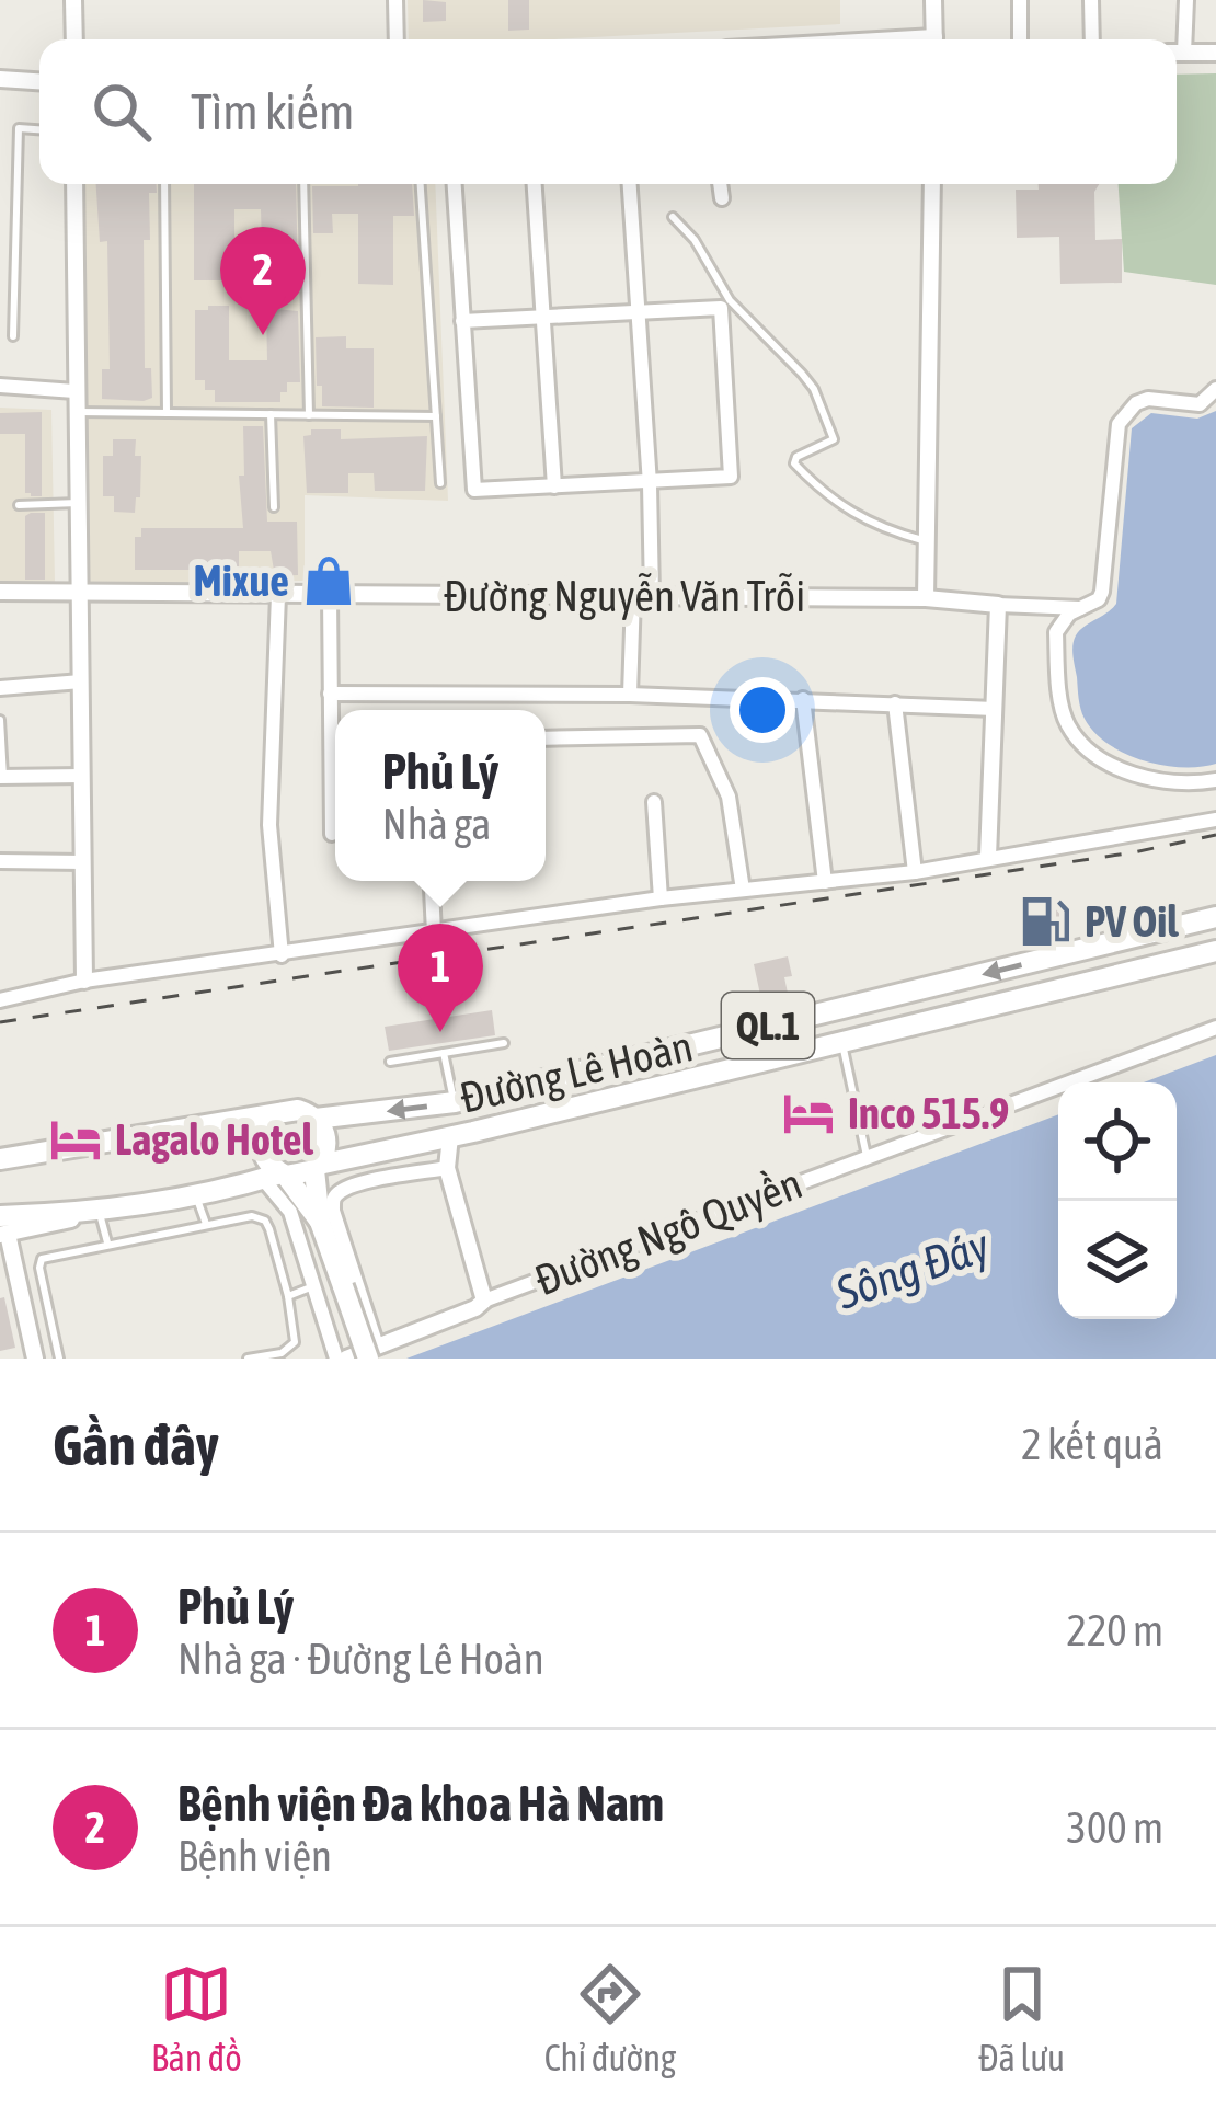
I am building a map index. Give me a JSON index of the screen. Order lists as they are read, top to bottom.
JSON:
{
  "streets": {
    "main road": ["QL.1", "Đường Lê Hoàn"],
    "street": ["Đường Nguyễn Văn Trỗi", "Đường Ngô Quyền"]
  },
  "water": ["Sông Đáy"],
  "places": {
    "shop": ["Mixue"],
    "fuel station": ["PV Oil"],
    "hotel": ["Inco 515.9", "Lagalo Hotel"]
  },
  "page": {
    "search": "Tìm kiếm",
    "pins": ["2", "1"],
    "popup": ["Phủ Lý", "Nhà ga"],
    "heading": ["Gần đây", "2 kết quả"],
    "list": [
      {
        "mark": "1",
        "name": "Phủ Lý",
        "note": "Nhà ga · Đường Lê Hoàn",
        "value": "220 m"
      },
      {
        "mark": "2",
        "name": "Bệnh viện Đa khoa Hà Nam",
        "note": "Bệnh viện",
        "value": "300 m"
      }
    ],
    "nav": ["Bản đồ", "Chỉ đường", "Đã lưu"]
  }
}
